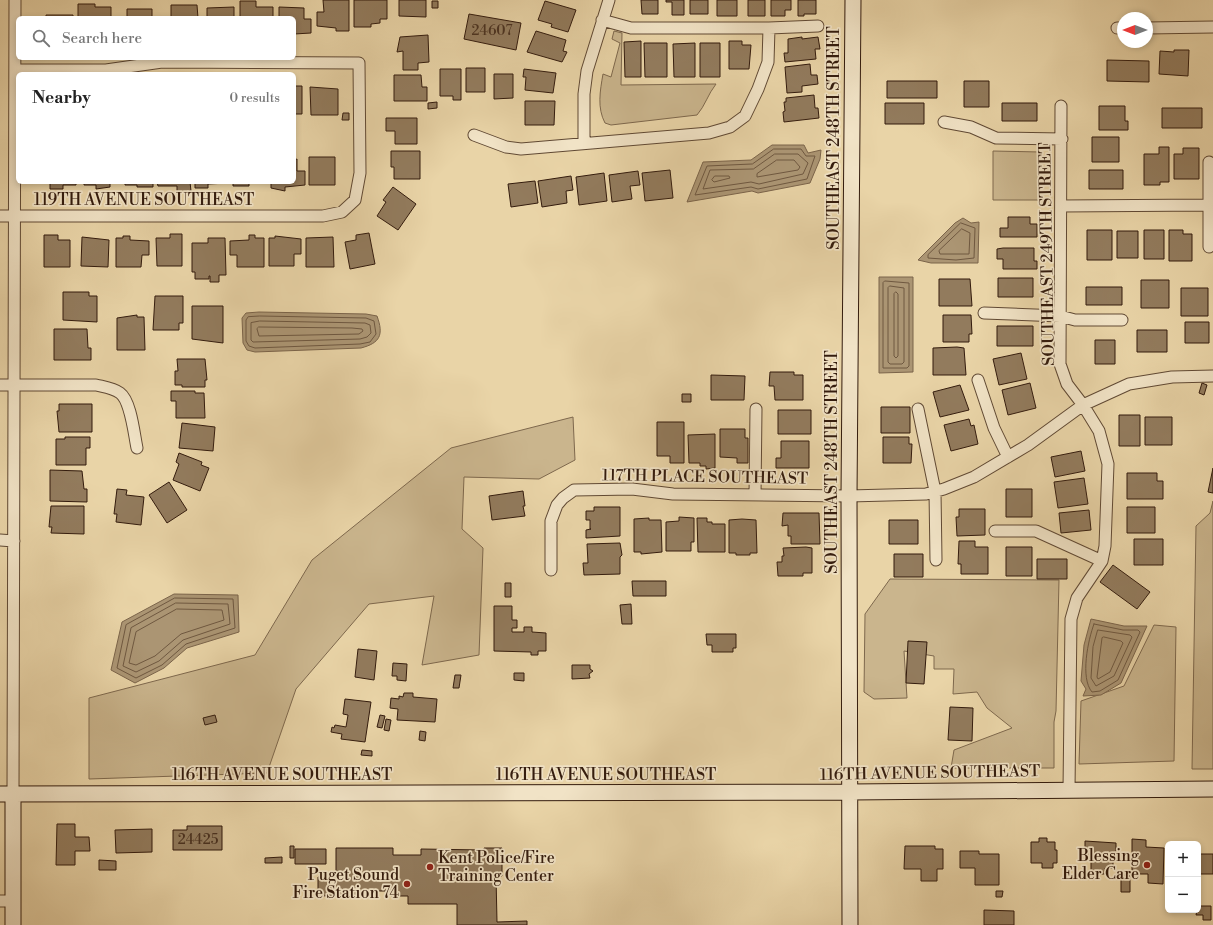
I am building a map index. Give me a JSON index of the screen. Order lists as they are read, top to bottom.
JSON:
{
  "streets": {
    "main road": ["SOUTHEAST 248TH STREET", "116TH AVENUE SOUTHEAST"],
    "street": ["119TH AVENUE SOUTHEAST", "SOUTHEAST 249TH STREET", "117TH PLACE SOUTHEAST"]
  },
  "crossings": [
    ["SOUTHEAST 248TH STREET", "117TH PLACE SOUTHEAST"],
    ["SOUTHEAST 248TH STREET", "116TH AVENUE SOUTHEAST"],
    ["SOUTHEAST 249TH STREET", "117TH PLACE SOUTHEAST"],
    ["SOUTHEAST 249TH STREET", "116TH AVENUE SOUTHEAST"]
  ],
  "places": ["Blessing Elder Care", "Kent Police/Fire Training Center", "Puget Sound Fire Station 74"],
  "house_numbers": ["24607", "24425"],
  "north": "left",
  "page": {
    "search": "Search here",
    "heading": ["Nearby", "0 results"],
    "map_buttons": ["+", "−"]
  }
}
